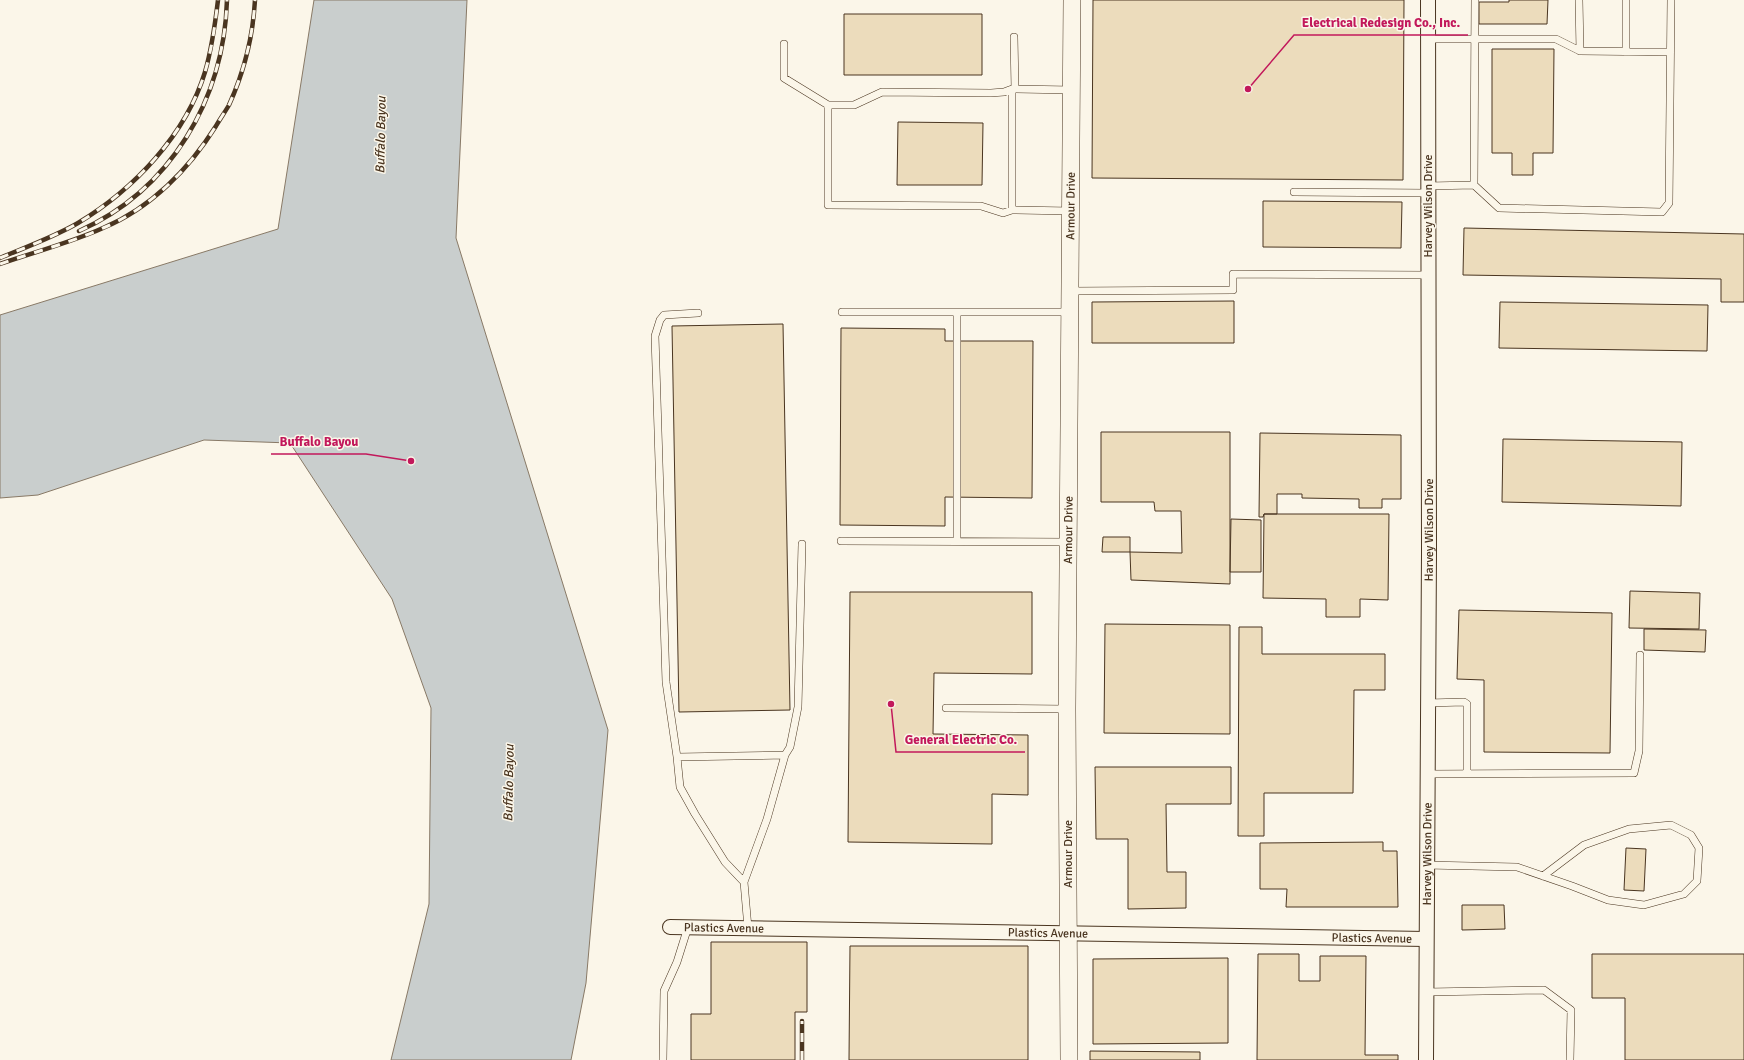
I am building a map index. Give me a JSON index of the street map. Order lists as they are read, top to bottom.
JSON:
{
  "streets": {
    "street": ["Armour Drive", "Harvey Wilson Drive", "Plastics Avenue"]
  },
  "crossings": [
    ["Armour Drive", "Plastics Avenue"],
    ["Harvey Wilson Drive", "Plastics Avenue"]
  ],
  "water": ["Buffalo Bayou"],
  "places": ["Electrical Redesign Co., Inc.", "Buffalo Bayou", "General Electric Co."]
}
